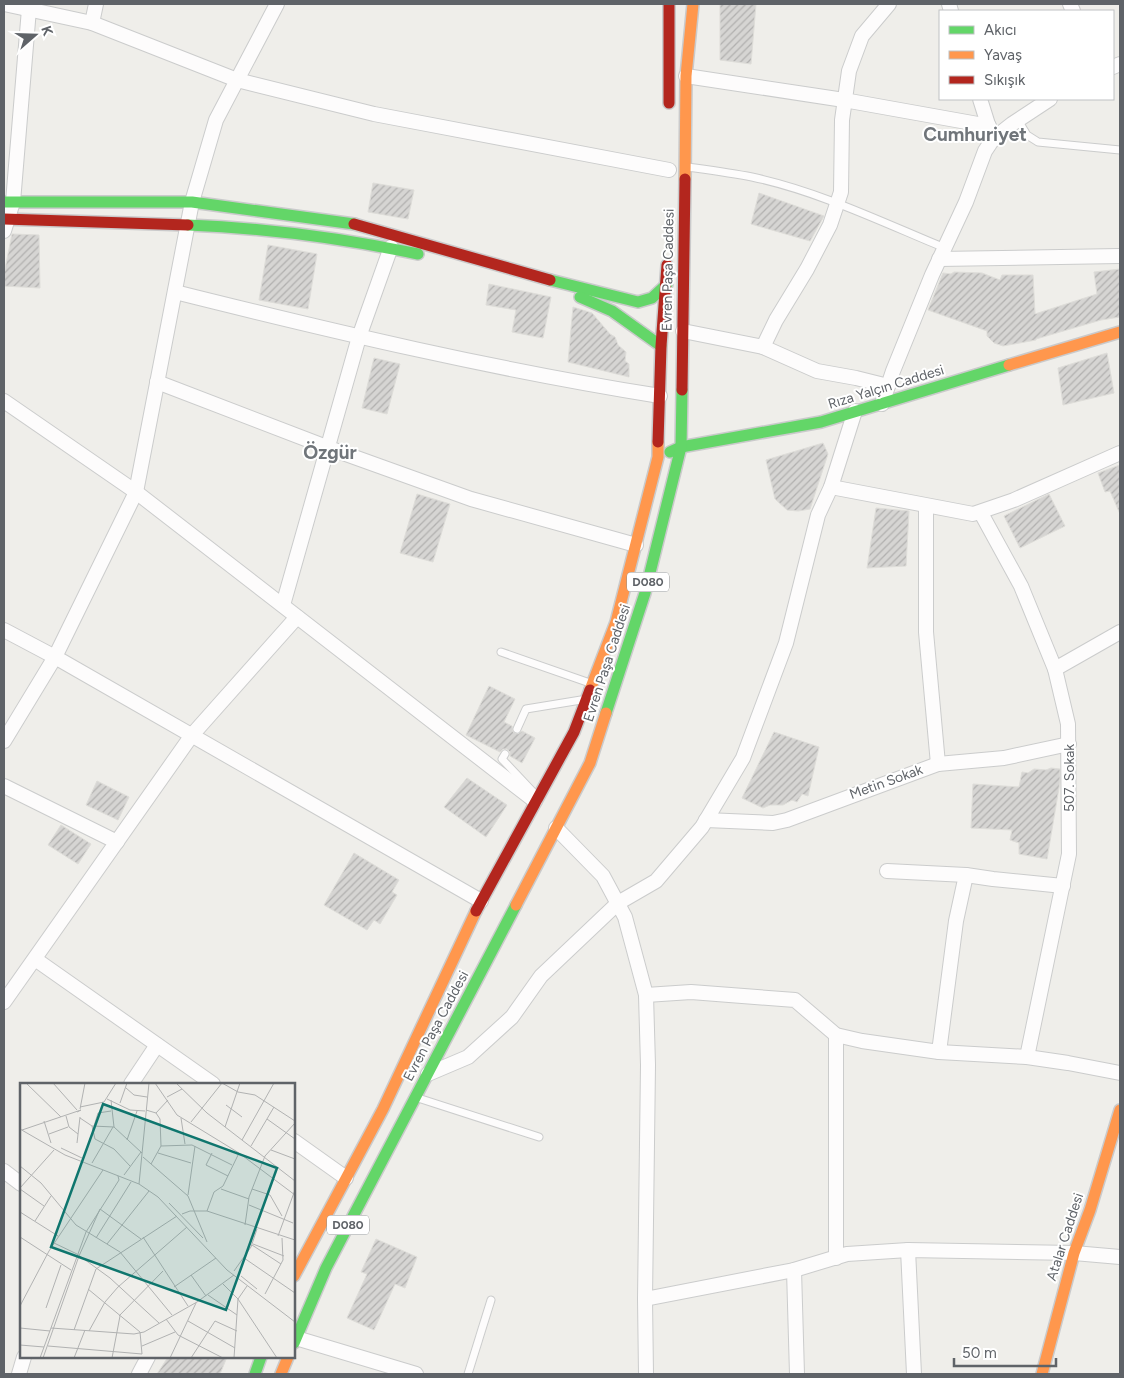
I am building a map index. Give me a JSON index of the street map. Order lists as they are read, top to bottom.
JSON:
{
  "streets": {
    "main road": [
      "Evren Paşa Caddesi",
      "Rıza Yalçın Caddesi",
      "D080",
      "Atalar Caddesi"
    ],
    "street": ["507. Sokak", "Metin Sokak"]
  },
  "crossings": [
    ["Evren Paşa Caddesi", "Rıza Yalçın Caddesi"],
    ["Evren Paşa Caddesi", "D080"],
    ["507. Sokak", "Metin Sokak"]
  ],
  "districts": ["Cumhuriyet", "Özgür"],
  "legend": ["Akıcı", "Yavaş", "Sıkışık"],
  "scale_bar": "50 m",
  "north": "right"
}
